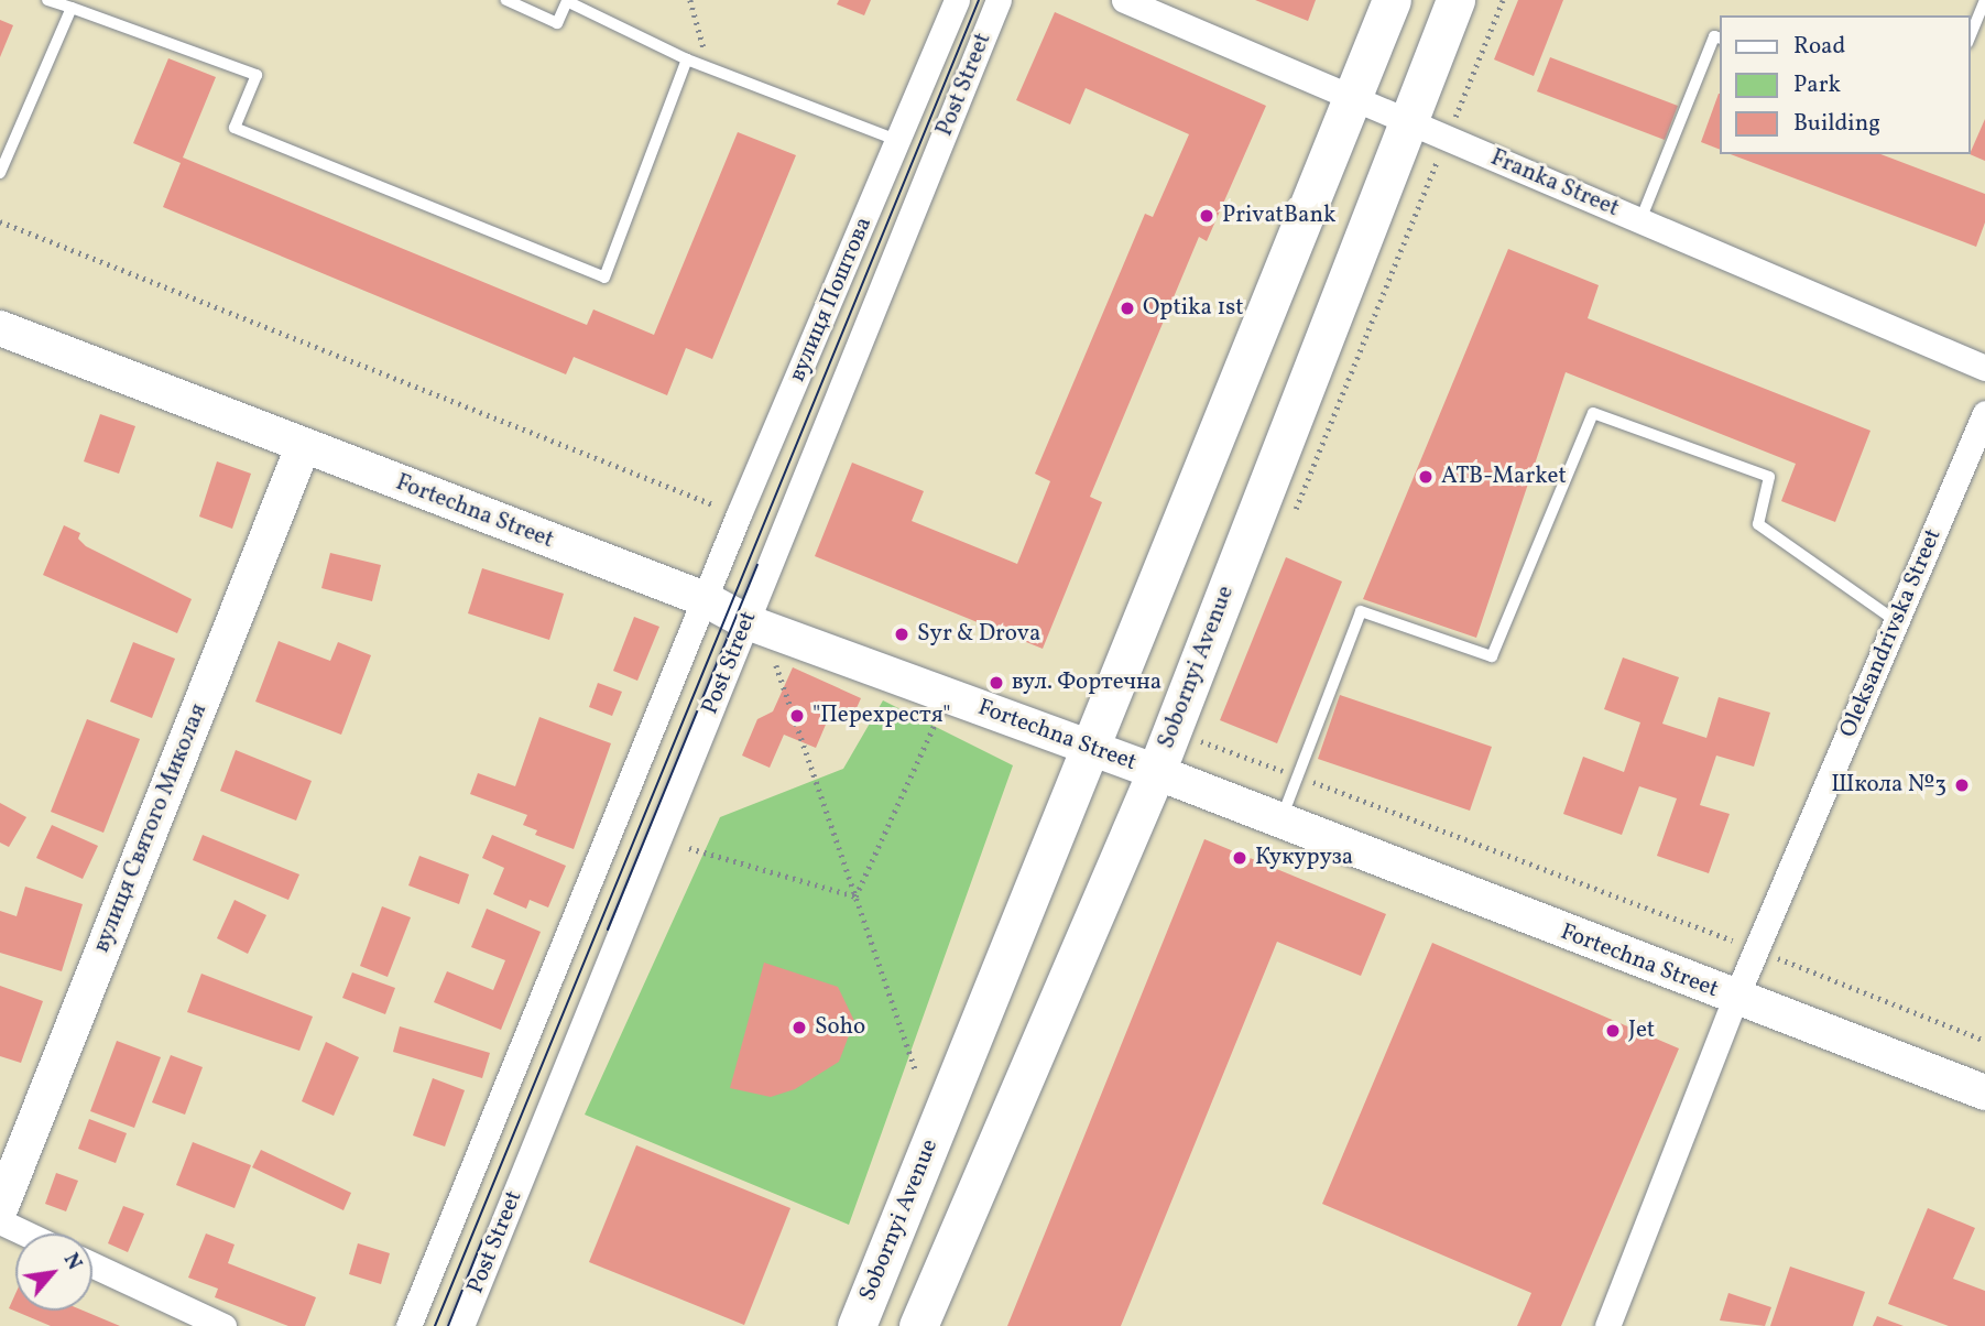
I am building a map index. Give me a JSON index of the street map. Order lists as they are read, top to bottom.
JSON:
{
  "streets": {
    "main road": ["Sobornyi Avenue"],
    "street": [
      "Post Street",
      "Franka Street",
      "вулиця Поштова",
      "Fortechna Street",
      "Oleksandrivska Street",
      "вулиця Святого Миколая"
    ]
  },
  "crossings": [
    ["Post Street", "вулиця Поштова"],
    ["Post Street", "Fortechna Street"],
    ["Franka Street", "Sobornyi Avenue"],
    ["вулиця Поштова", "Fortechna Street"],
    ["Fortechna Street", "Oleksandrivska Street"],
    ["Fortechna Street", "Sobornyi Avenue"],
    ["Fortechna Street", "вулиця Святого Миколая"]
  ],
  "places": [
    "PrivatBank",
    "Оptika 1st",
    "ATB-Market",
    "Syr & Drova",
    "вул. Фортечна",
    "\"Перехрестя\"",
    "Школа №3",
    "Кукуруза",
    "Soho",
    "Jet"
  ],
  "legend": ["Road", "Park", "Building"],
  "north": "top right"
}
